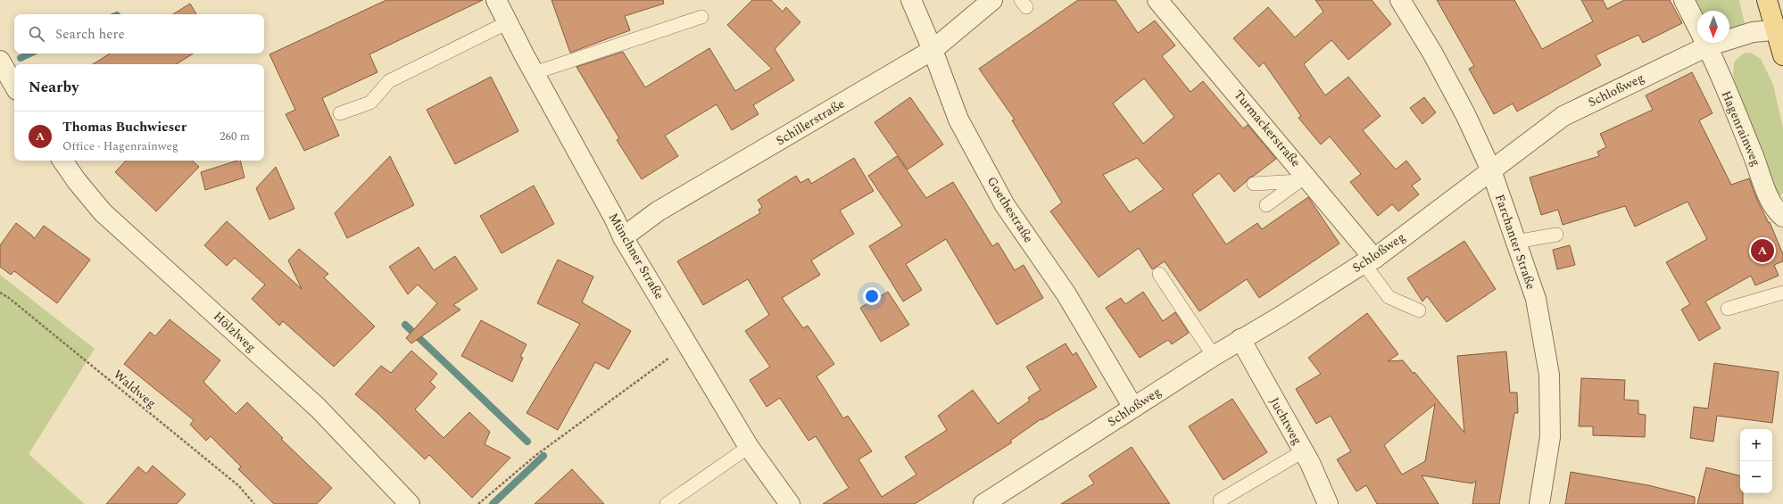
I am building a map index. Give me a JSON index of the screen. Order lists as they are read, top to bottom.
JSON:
{
  "streets": {
    "street": [
      "Schloßweg",
      "Schillerstraße",
      "Turmackerstraße",
      "Hagenrainweg",
      "Goethestraße",
      "Farchanter Straße",
      "Münchner Straße",
      "Hölzlweg",
      "Juchtweg"
    ],
    "path": ["Waldweg"]
  },
  "crossings": [
    ["Schloßweg", "Turmackerstraße"],
    ["Schloßweg", "Goethestraße"],
    ["Schloßweg", "Farchanter Straße"],
    ["Schloßweg", "Juchtweg"],
    ["Schillerstraße", "Goethestraße"],
    ["Schillerstraße", "Münchner Straße"]
  ],
  "north": "bottom",
  "page": {
    "search": "Search here",
    "heading": "Nearby",
    "list": [
      {
        "mark": "A",
        "name": "Thomas Buchwieser",
        "note": "Office · Hagenrainweg",
        "value": "260 m"
      }
    ],
    "pins": "A",
    "map_buttons": ["+", "−"]
  }
}
